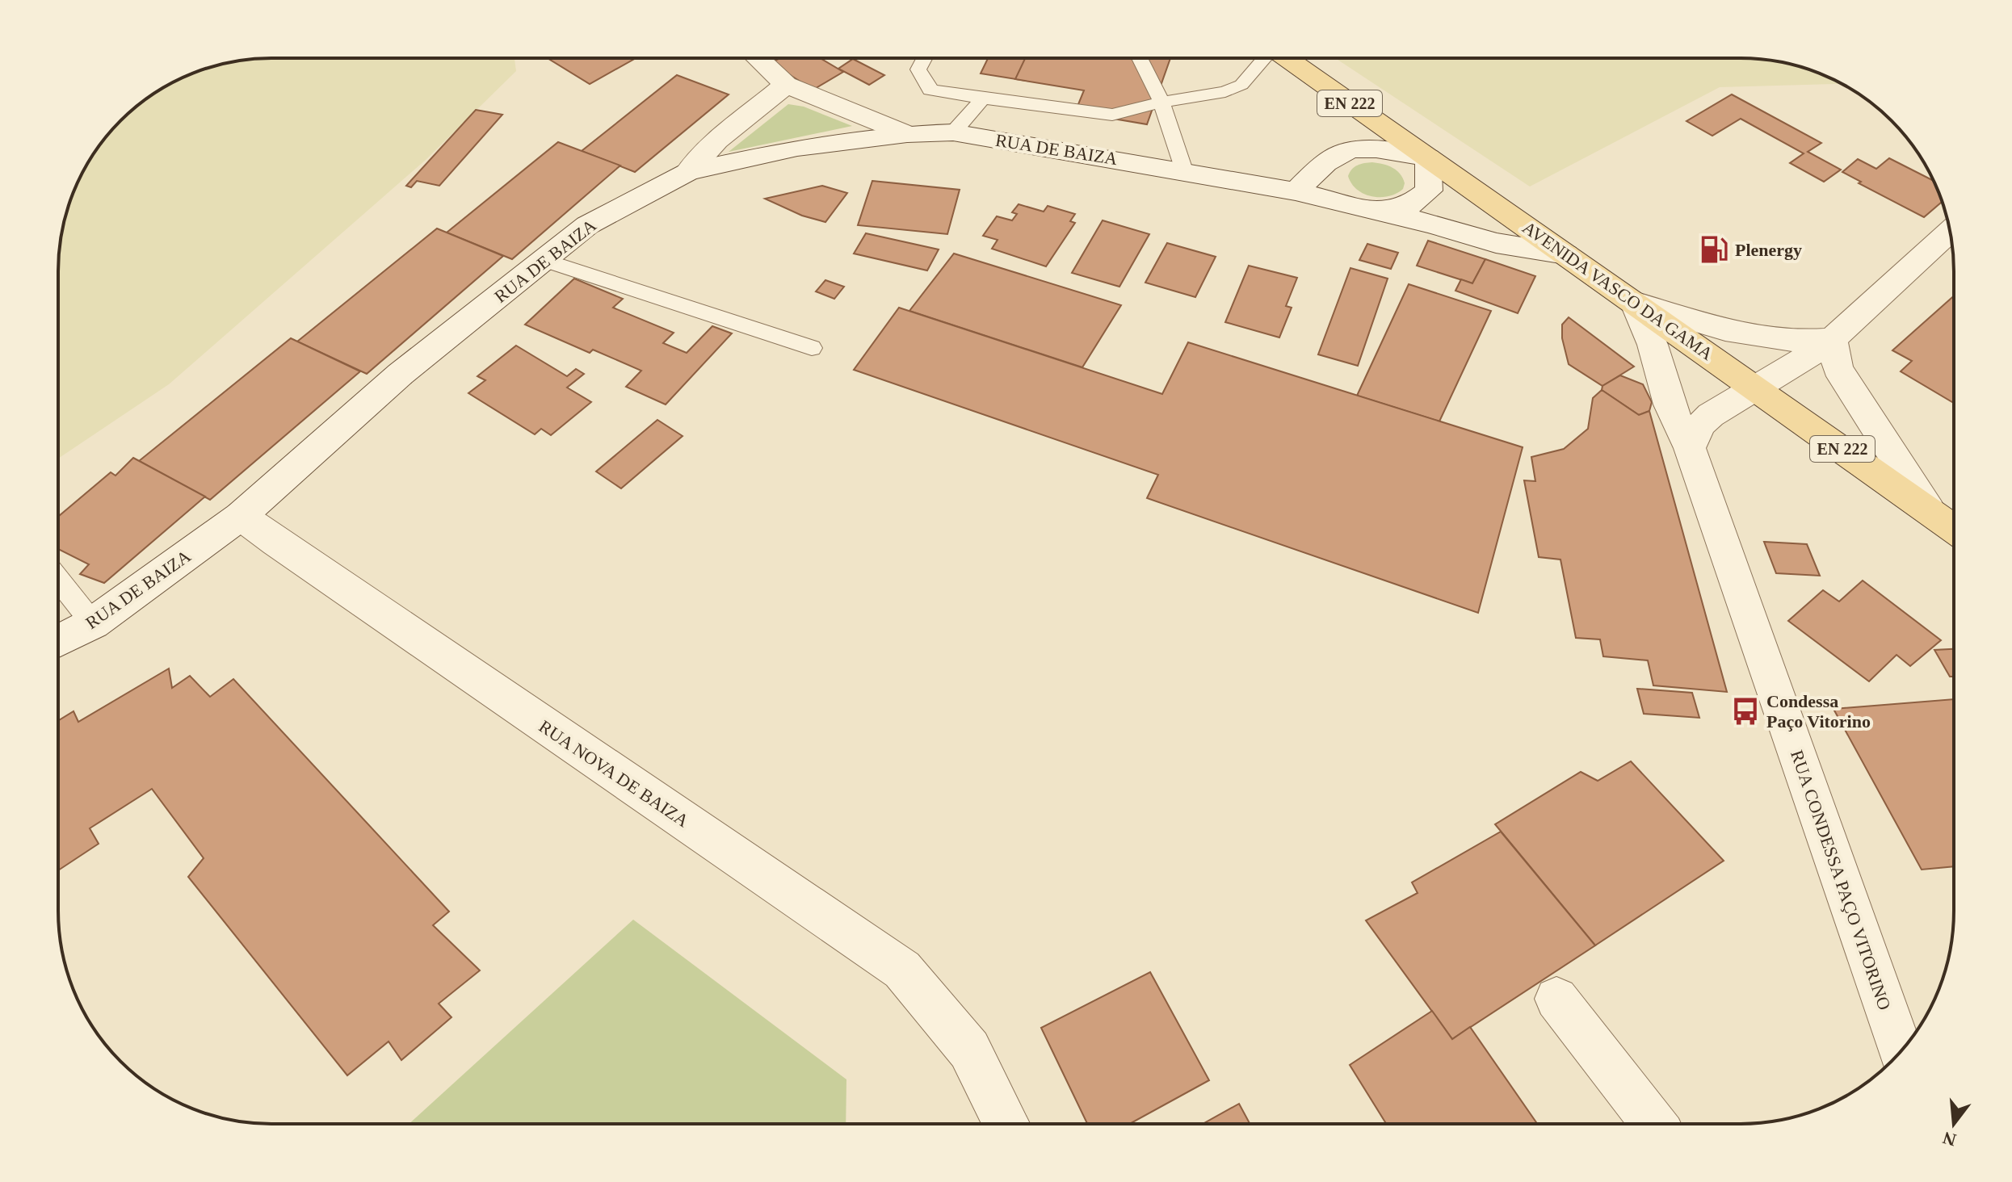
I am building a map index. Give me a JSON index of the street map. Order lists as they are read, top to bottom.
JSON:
{
  "streets": {
    "main road": ["EN 222", "AVENIDA VASCO DA GAMA"],
    "street": ["RUA DE BAIZA", "RUA NOVA DE BAIZA", "RUA CONDESSA PAÇO VITORINO"]
  },
  "crossings": [
    ["RUA DE BAIZA", "AVENIDA VASCO DA GAMA"],
    ["RUA DE BAIZA", "RUA NOVA DE BAIZA"],
    ["AVENIDA VASCO DA GAMA", "RUA CONDESSA PAÇO VITORINO"]
  ],
  "places": {
    "fuel station": ["Plenergy"],
    "bus stop": ["Condessa Paço Vitorino"]
  },
  "north": "bottom"
}
